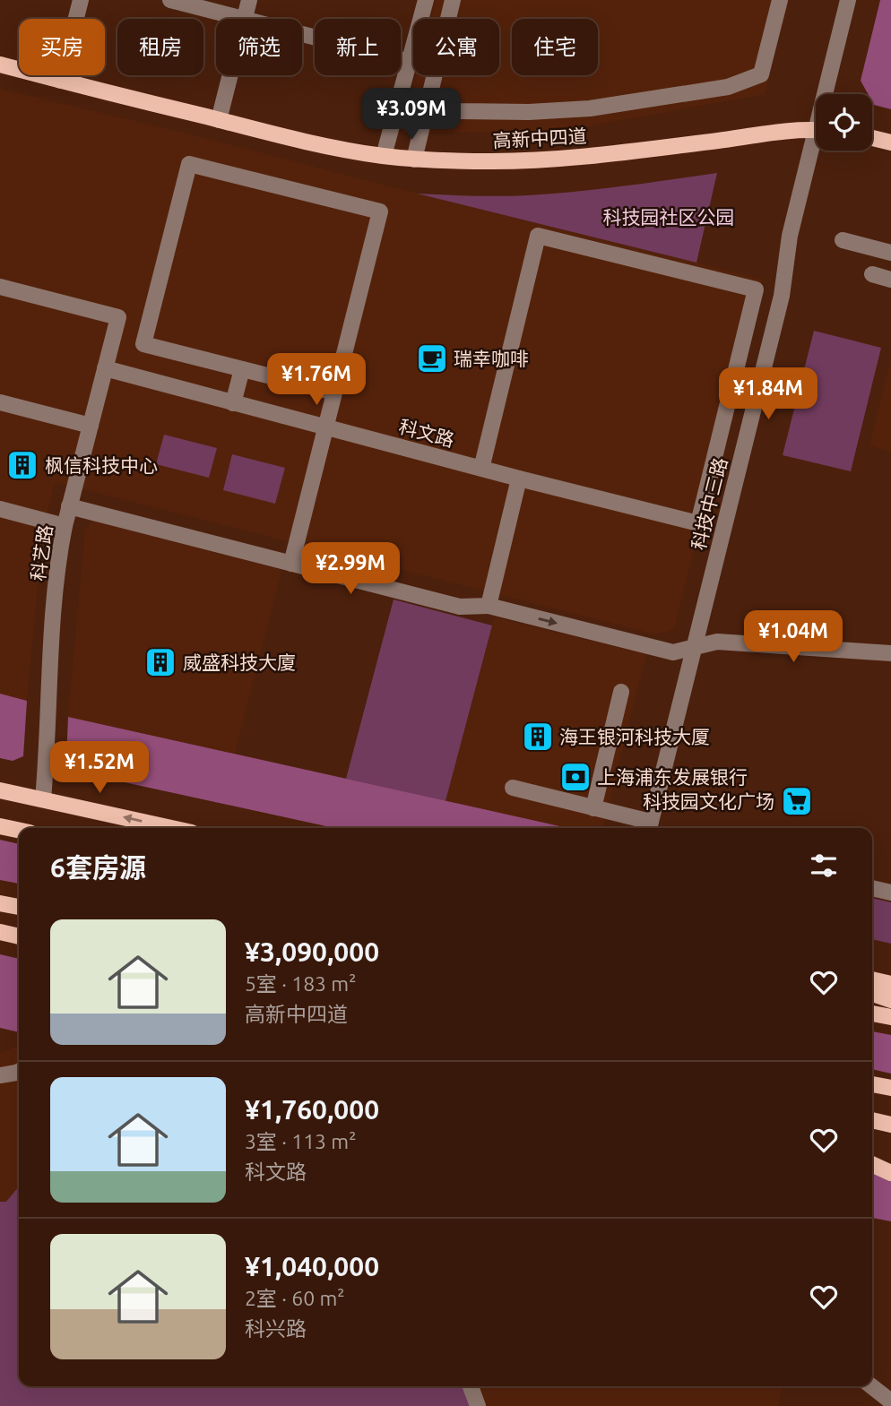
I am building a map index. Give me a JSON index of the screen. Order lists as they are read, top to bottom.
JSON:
{
  "streets": {
    "main road": ["高新中四道"],
    "street": ["科文路", "科技中三路", "科艺路"]
  },
  "crossings": [
    ["科文路", "科艺路"]
  ],
  "parks": ["科技园社区公园"],
  "places": {
    "cafe": ["瑞幸咖啡"],
    "building": ["枫信科技中心", "威盛科技大廈", "海王银河科技大厦"],
    "bank": ["上海浦东发展银行"],
    "supermarket": ["科技园文化广场"]
  },
  "page": {
    "chip": [
      "买房",
      "租房",
      "筛选",
      "新上",
      "公寓",
      "住宅"
    ],
    "price": [
      "¥3.09M",
      "¥1.76M",
      "¥1.84M",
      "¥2.99M",
      "¥1.04M",
      "¥1.52M"
    ],
    "heading": "6套房源",
    "list": [
      {
        "name": "¥3,090,000",
        "note": "5室 · 183 m² · 高新中四道"
      },
      {
        "name": "¥1,760,000",
        "note": "3室 · 113 m² · 科文路"
      },
      {
        "name": "¥1,040,000",
        "note": "2室 · 60 m² · 科兴路"
      }
    ]
  }
}
